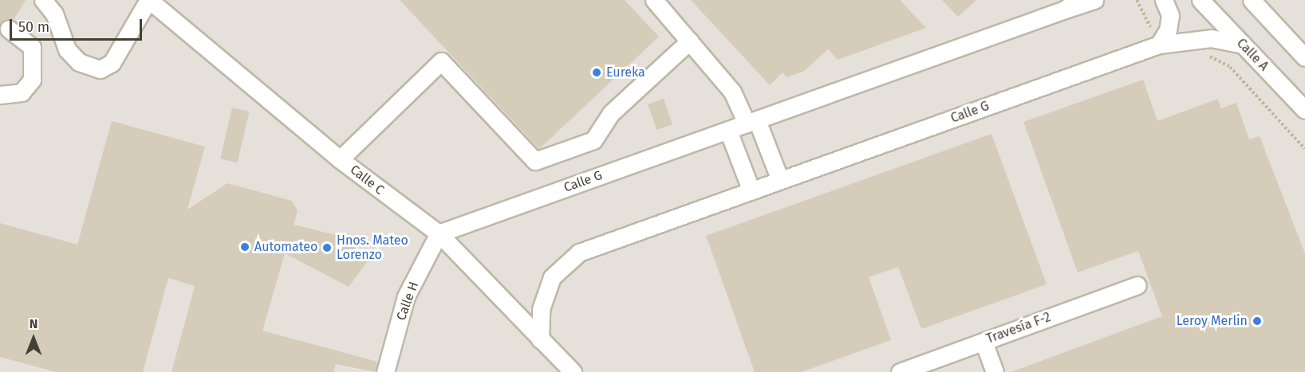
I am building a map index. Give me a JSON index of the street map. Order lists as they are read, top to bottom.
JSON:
{
  "streets": {
    "street": [
      "Calle A",
      "Calle G",
      "Calle C",
      "Calle H",
      "Travesía F-2"
    ]
  },
  "crossings": [
    ["Calle A", "Calle G"],
    ["Calle G", "Calle C"],
    ["Calle G", "Calle H"],
    ["Calle C", "Calle H"]
  ],
  "places": [
    "Eureka",
    "Automateo",
    "Hnos. Mateo Lorenzo",
    "Leroy Merlin"
  ],
  "scale_bar": "50 m",
  "north": "top"
}
